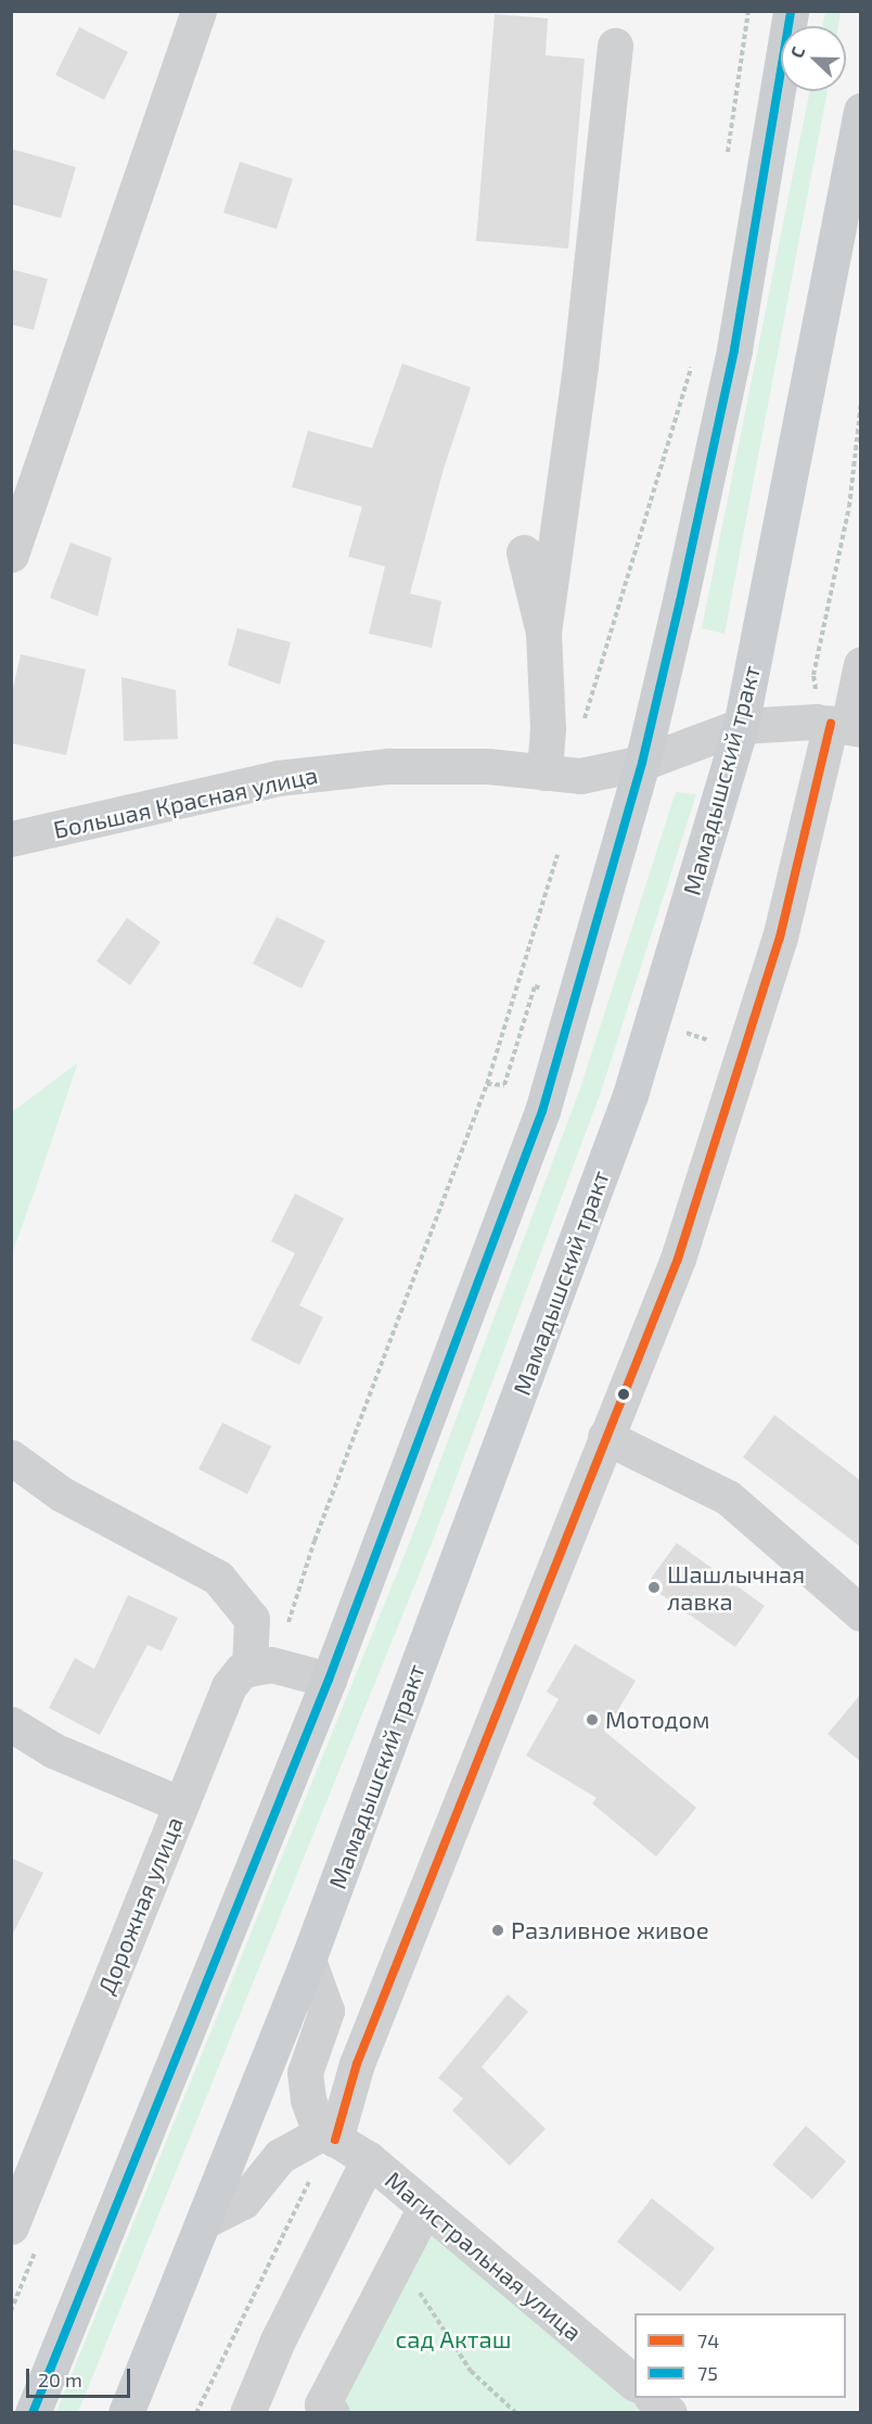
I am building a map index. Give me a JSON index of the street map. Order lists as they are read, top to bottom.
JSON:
{
  "streets": {
    "main road": ["Мамадышский тракт"],
    "street": ["Большая Красная улица", "Дорожная улица", "Магистральная улица"]
  },
  "crossings": [
    ["Мамадышский тракт", "Большая Красная улица"]
  ],
  "parks": ["сад Акташ"],
  "places": ["Шашлычная лавка", "Мотодом", "Разливное живое"],
  "lines": ["transit line 75", "transit line 74"],
  "legend": ["74", "75"],
  "scale_bar": "20 m",
  "north": "left"
}
